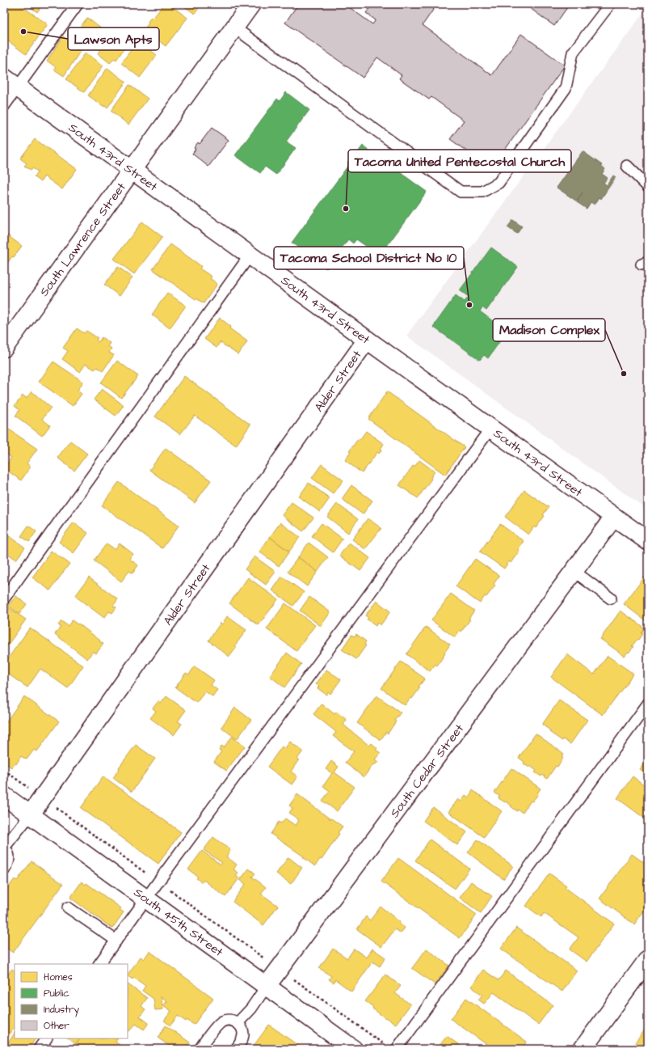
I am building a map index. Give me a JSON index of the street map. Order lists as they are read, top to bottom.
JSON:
{
  "streets": {
    "street": [
      "South 43rd Street",
      "South Lawrence Street",
      "Alder Street",
      "South Cedar Street",
      "South 45th Street"
    ]
  },
  "crossings": [
    ["South 43rd Street", "South Lawrence Street"],
    ["South 43rd Street", "Alder Street"],
    ["South 43rd Street", "South Cedar Street"],
    ["Alder Street", "South 45th Street"],
    ["South Cedar Street", "South 45th Street"]
  ],
  "places": [
    "Lawson Apts",
    "Tacoma United Pentecostal Church",
    "Tacoma School District No 10",
    "Madison Complex"
  ],
  "legend": [
    "Homes",
    "Public",
    "Industry",
    "Other"
  ]
}
